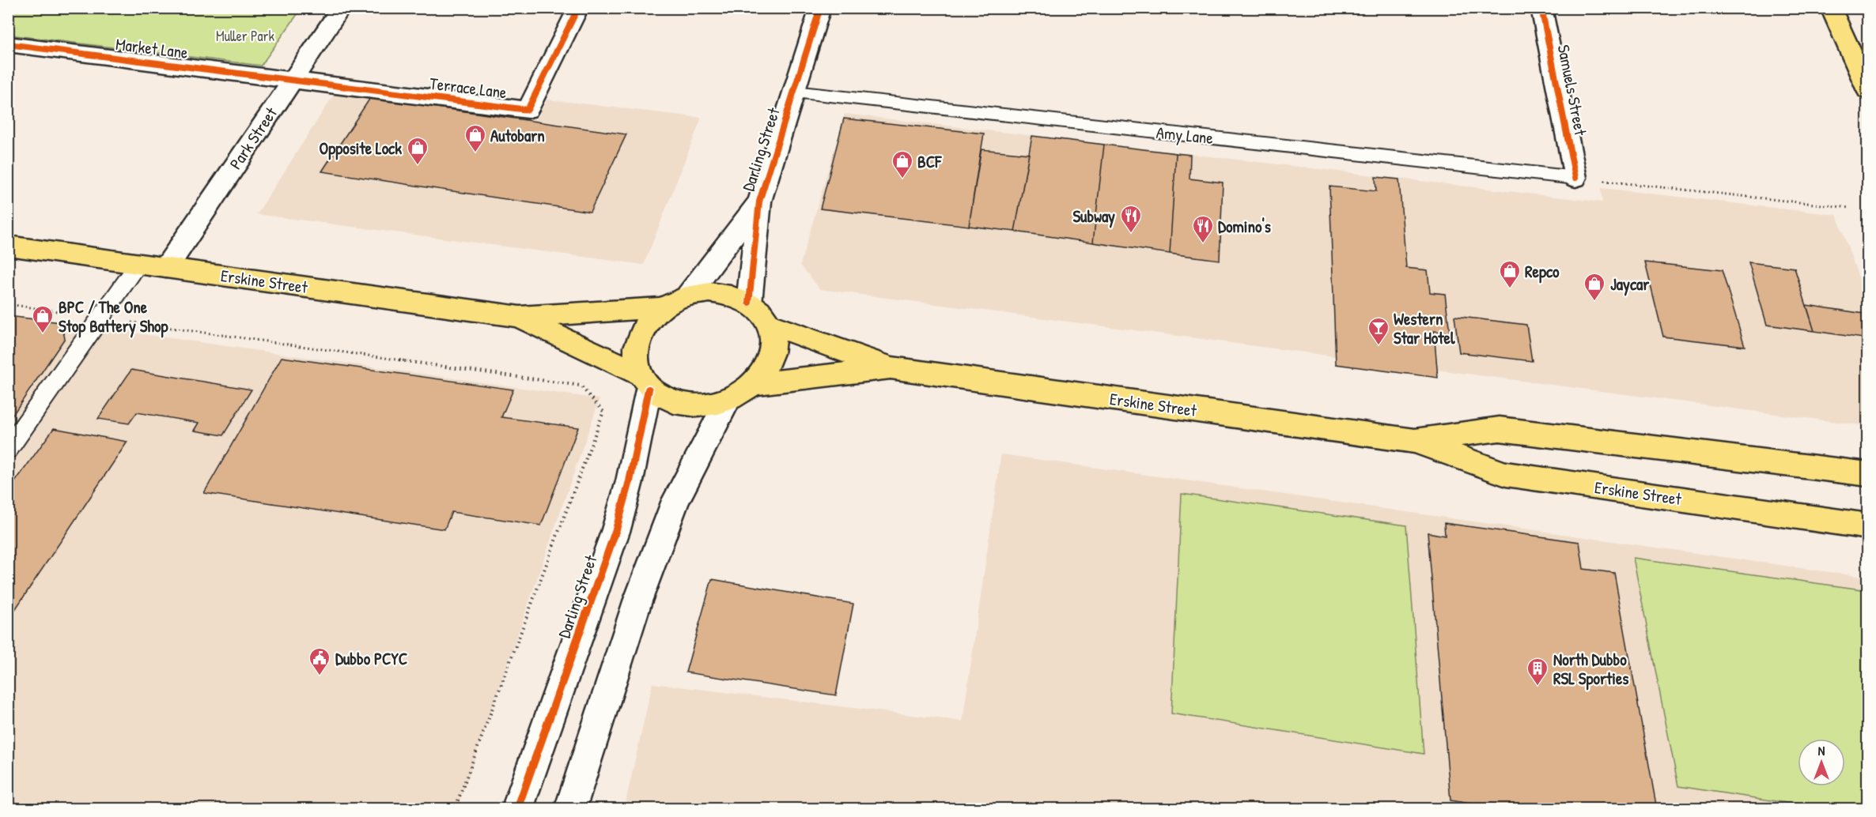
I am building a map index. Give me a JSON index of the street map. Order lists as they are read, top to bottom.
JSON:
{
  "streets": {
    "highway": ["Erskine Street"],
    "street": [
      "Market Lane",
      "Terrace Lane",
      "Samuels Street",
      "Park Street",
      "Darling Street"
    ],
    "lane": ["Amy Lane"]
  },
  "crossings": [
    ["Market Lane", "Terrace Lane"],
    ["Market Lane", "Park Street"],
    ["Terrace Lane", "Park Street"],
    ["Samuels Street", "Amy Lane"],
    ["Amy Lane", "Darling Street"],
    ["Park Street", "Erskine Street"],
    ["Darling Street", "Erskine Street"]
  ],
  "parks": ["Muller Park"],
  "places": {
    "shop": [
      "Autobarn",
      "Opposite Lock",
      "BCF",
      "Repco",
      "Jaycar",
      "BPC / The One Stop Battery Shop"
    ],
    "restaurant": ["Subway", "Domino's"],
    "bar": ["Western Star Hotel"],
    "public building": ["Dubbo PCYC"],
    "building": ["North Dubbo RSL Sporties"]
  },
  "north": "top"
}
